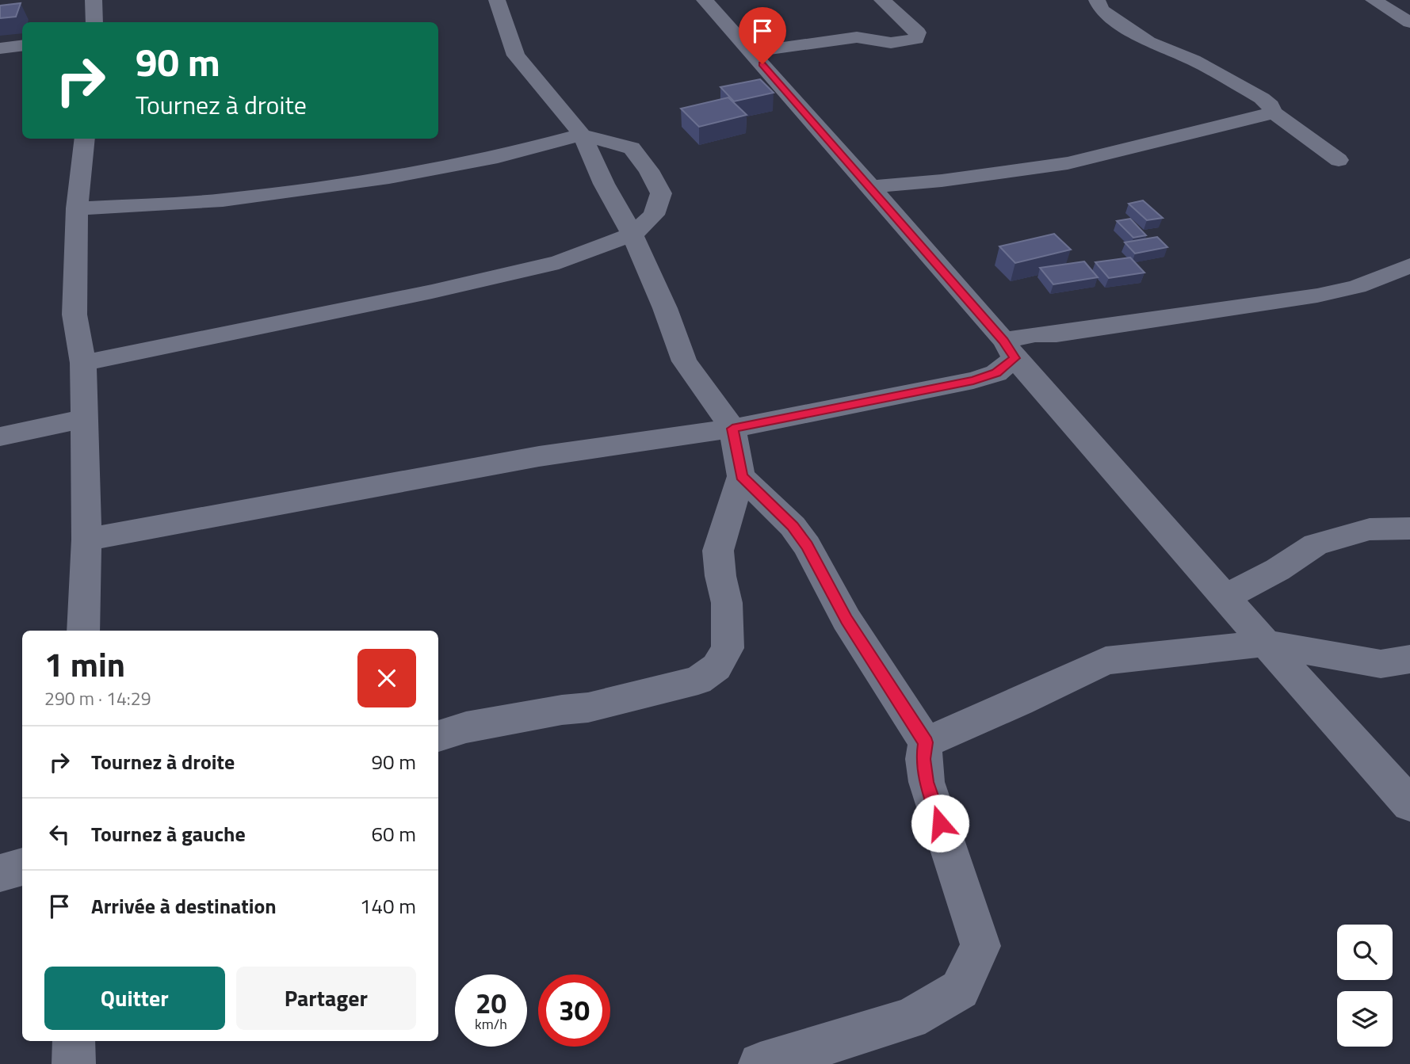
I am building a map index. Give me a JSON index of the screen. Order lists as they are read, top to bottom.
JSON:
{
  "page": {
    "turn": ["90 m", "Tournez à droite"],
    "heading": ["1 min", "290 m · 14:29"],
    "list": [
      {
        "name": "Tournez à droite",
        "value": "90 m"
      },
      {
        "name": "Tournez à gauche",
        "value": "60 m"
      },
      {
        "name": "Arrivée à destination",
        "value": "140 m"
      }
    ],
    "buttons": ["Quitter", "Partager"],
    "speed": "20 km/h",
    "limit": "30"
  }
}
